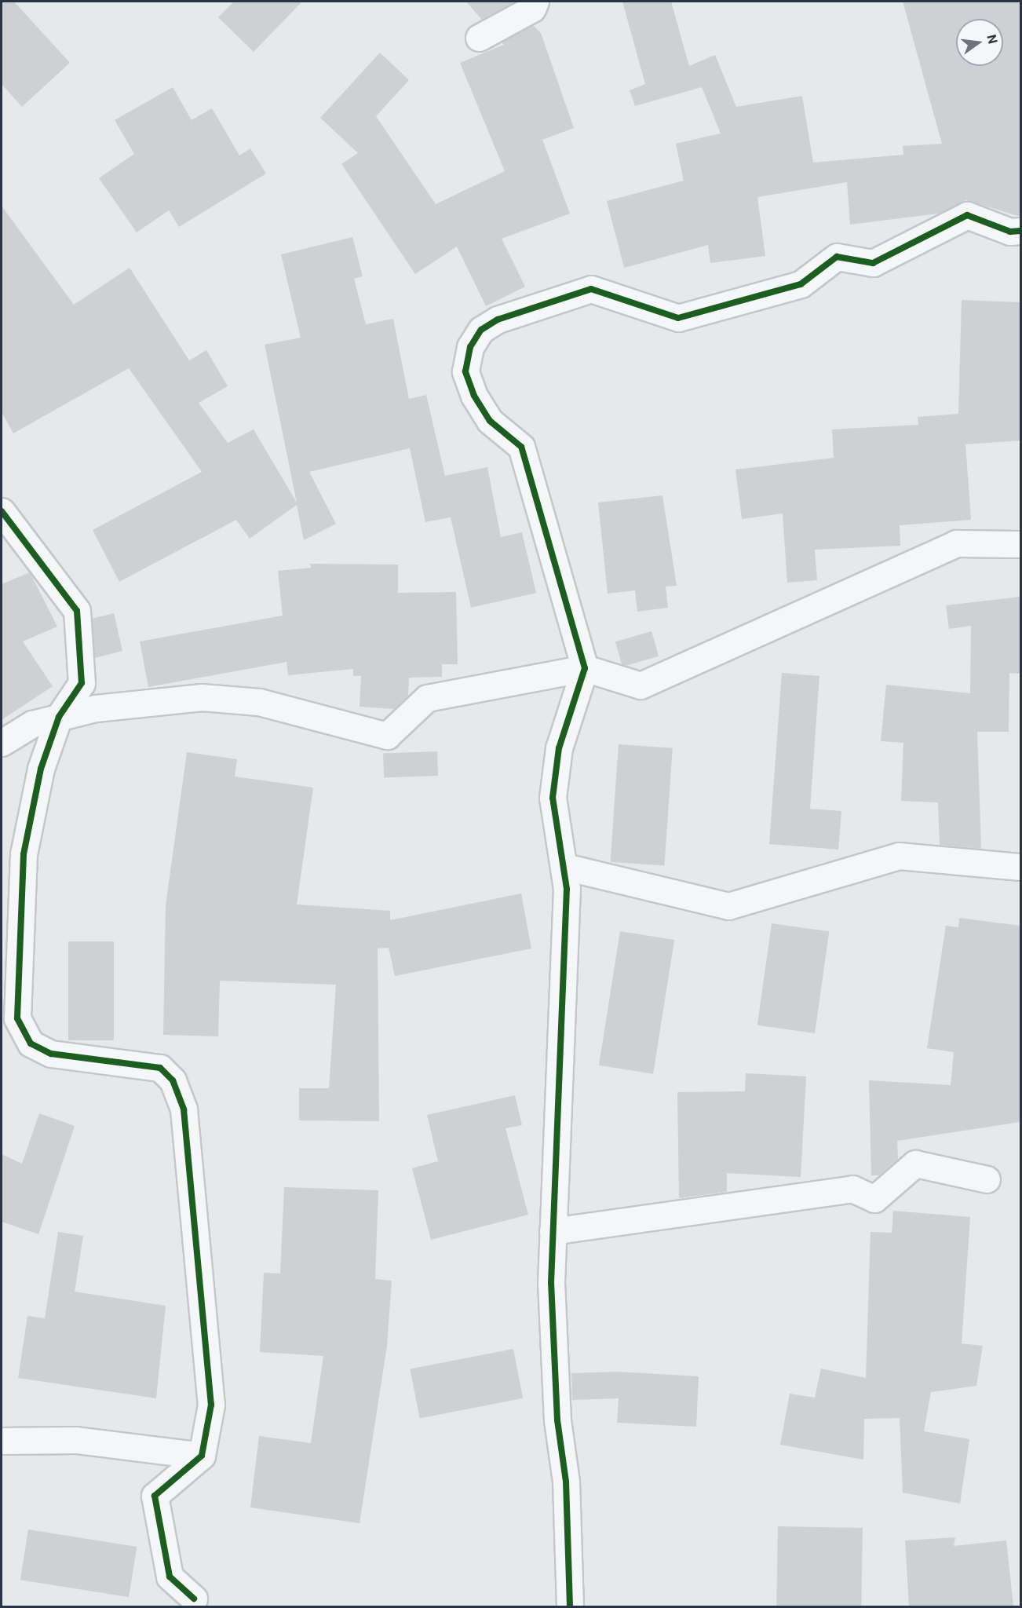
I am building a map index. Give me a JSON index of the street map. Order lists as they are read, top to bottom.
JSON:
{
  "north": "right"
}
